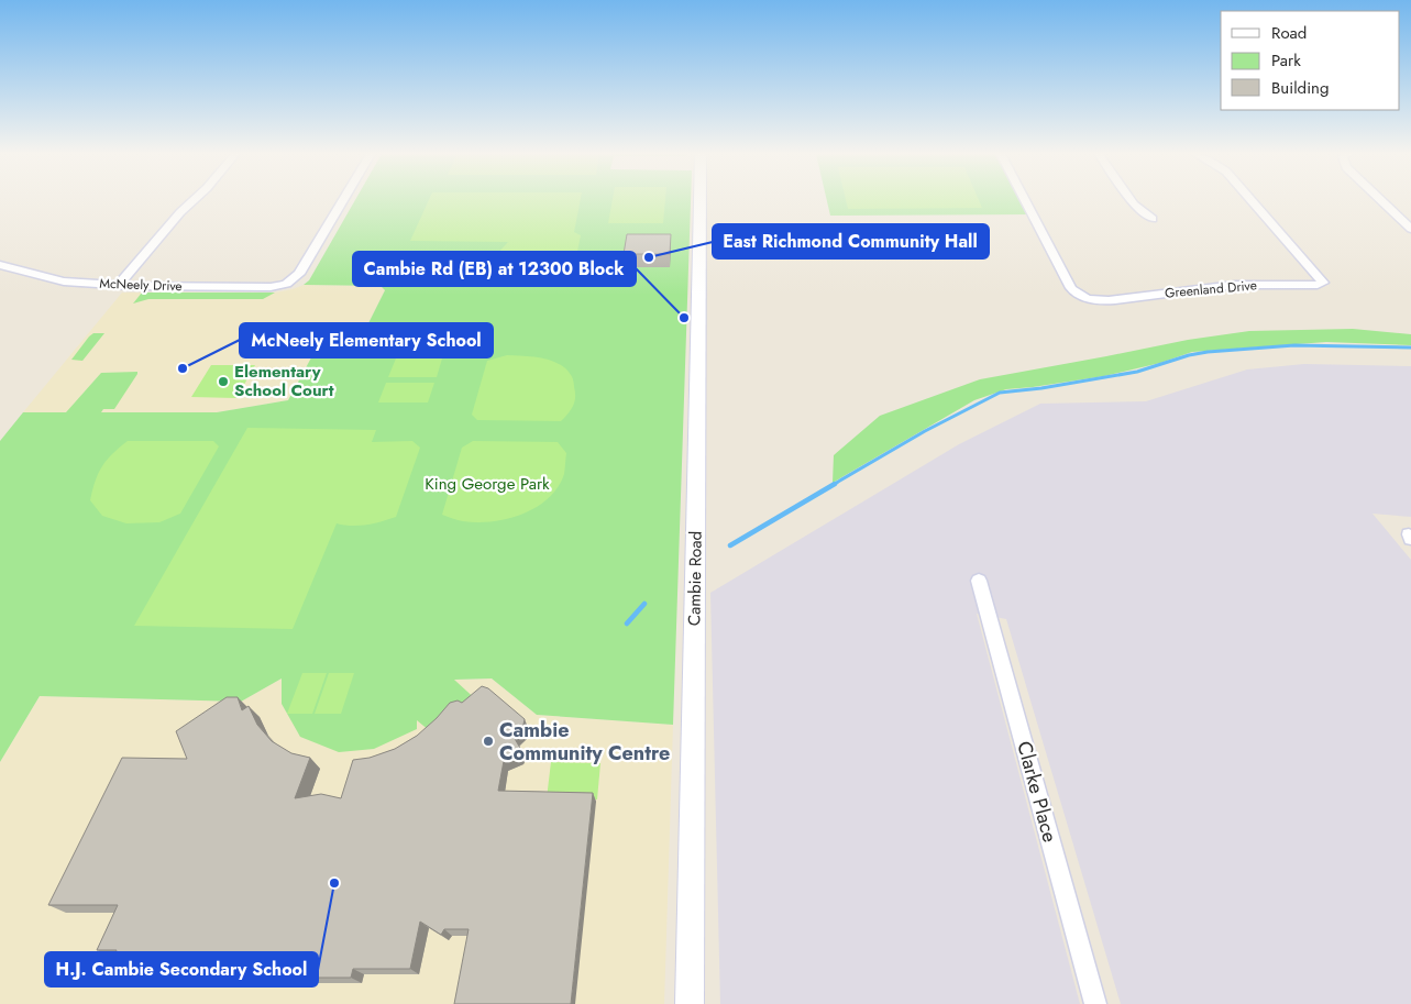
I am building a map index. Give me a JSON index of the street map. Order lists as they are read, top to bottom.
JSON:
{
  "streets": {
    "main road": ["Cambie Road"],
    "street": ["McNeely Drive", "Greenland Drive", "Clarke Place"]
  },
  "parks": ["King George Park"],
  "places": [
    "East Richmond Community Hall",
    "Cambie Rd (EB) at 12300 Block",
    "McNeely Elementary School",
    "Elementary School Court",
    "Cambie Community Centre",
    "H.J. Cambie Secondary School"
  ],
  "legend": ["Road", "Park", "Building"]
}
